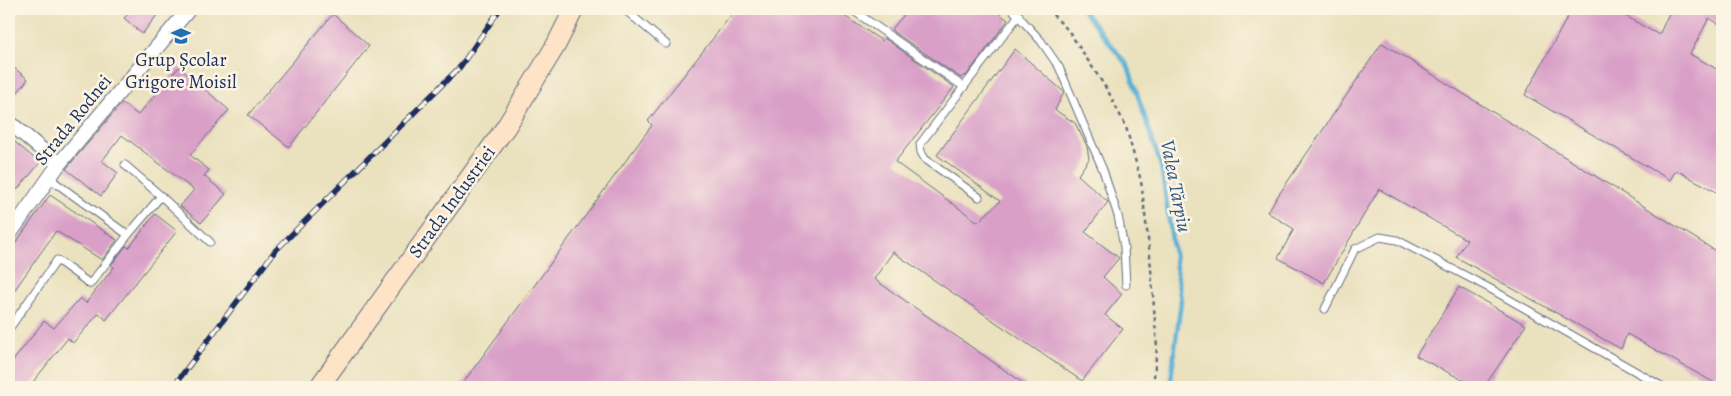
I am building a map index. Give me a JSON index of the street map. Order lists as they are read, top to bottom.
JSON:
{
  "streets": {
    "street": ["Strada Rodnei", "Strada Industriei"]
  },
  "water": ["Valea Tărpiu"],
  "places": {
    "school or university": ["Grup Școlar Grigore Moisil"]
  }
}
